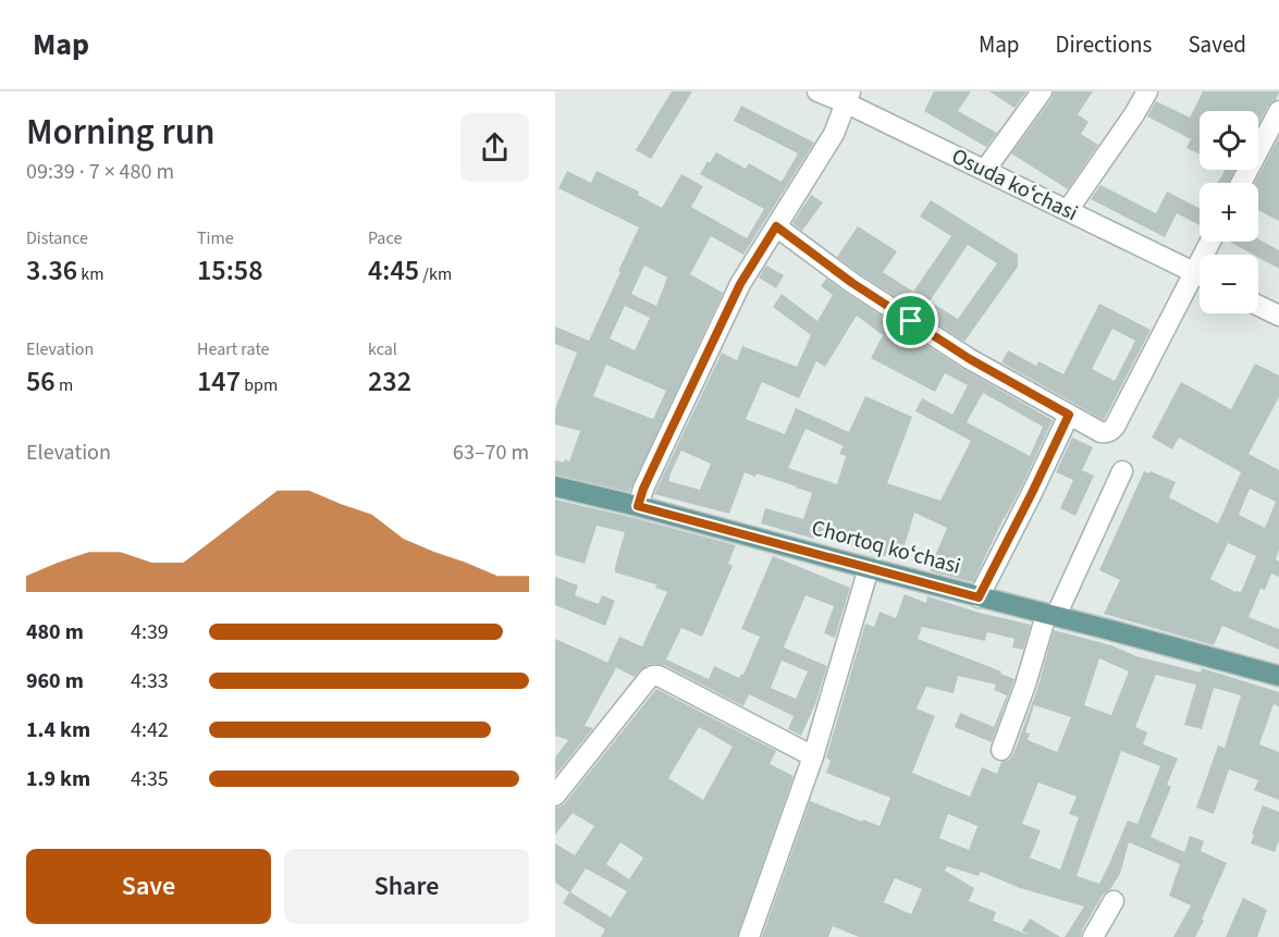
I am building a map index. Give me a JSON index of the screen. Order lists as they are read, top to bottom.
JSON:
{
  "streets": {
    "main road": ["Chortoq koʻchasi"],
    "street": ["Osuda koʻchasi"]
  },
  "page": {
    "header": "Map",
    "nav": ["Map", "Directions", "Saved"],
    "heading": ["Morning run", "09:39 · 7 × 480 m"],
    "map_buttons": ["+", "−"],
    "stats": [
      ["Distance", "3.36 km"],
      ["Time", "15:58"],
      ["Pace", "4:45 /km"],
      ["Elevation", "56 m"],
      ["Heart rate", "147 bpm"],
      ["kcal", "232"]
    ],
    "chart": ["Elevation", "63–70 m"],
    "list": [
      {
        "name": "480 m",
        "note": "4:39"
      },
      {
        "name": "960 m",
        "note": "4:33"
      },
      {
        "name": "1.4 km",
        "note": "4:42"
      },
      {
        "name": "1.9 km",
        "note": "4:35"
      }
    ],
    "buttons": ["Save", "Share"]
  }
}
